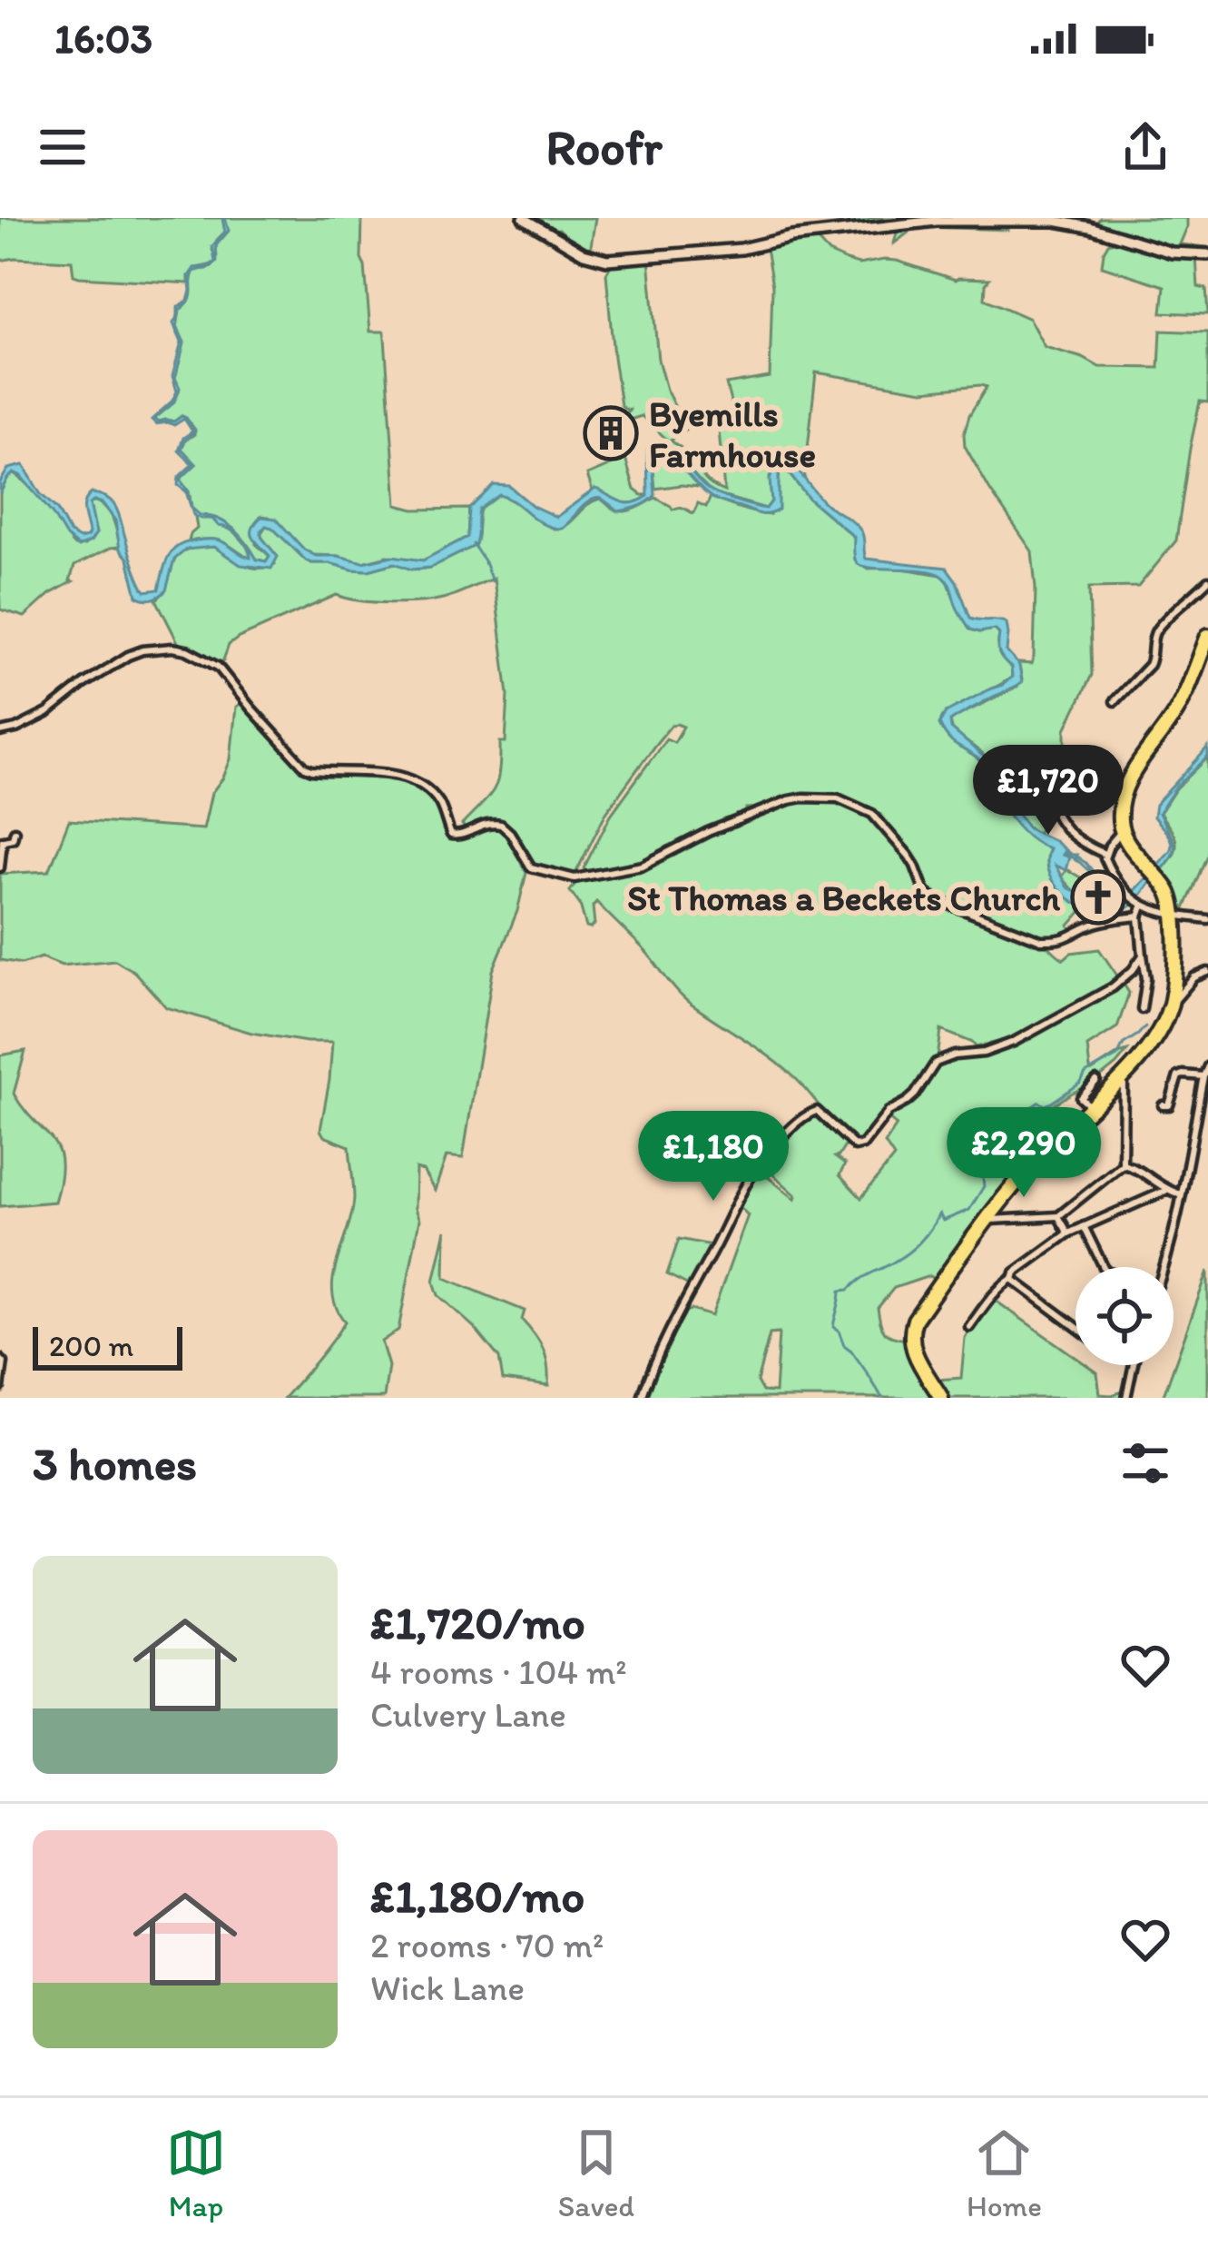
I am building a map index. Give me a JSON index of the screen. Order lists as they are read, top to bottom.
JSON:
{
  "places": {
    "building": ["Byemills Farmhouse"],
    "church": ["St Thomas a Beckets Church"]
  },
  "scale_bar": "200 m",
  "page": {
    "status": "16:03",
    "header": "Roofr",
    "price": ["£1,720", "£2,290", "£1,180"],
    "scale": "200 m",
    "heading": "3 homes",
    "list": [
      {
        "name": "£1,720/mo",
        "note": "4 rooms · 104 m² · Culvery Lane"
      },
      {
        "name": "£1,180/mo",
        "note": "2 rooms · 70 m² · Wick Lane"
      }
    ],
    "tabs": ["Map", "Saved", "Home"]
  }
}
